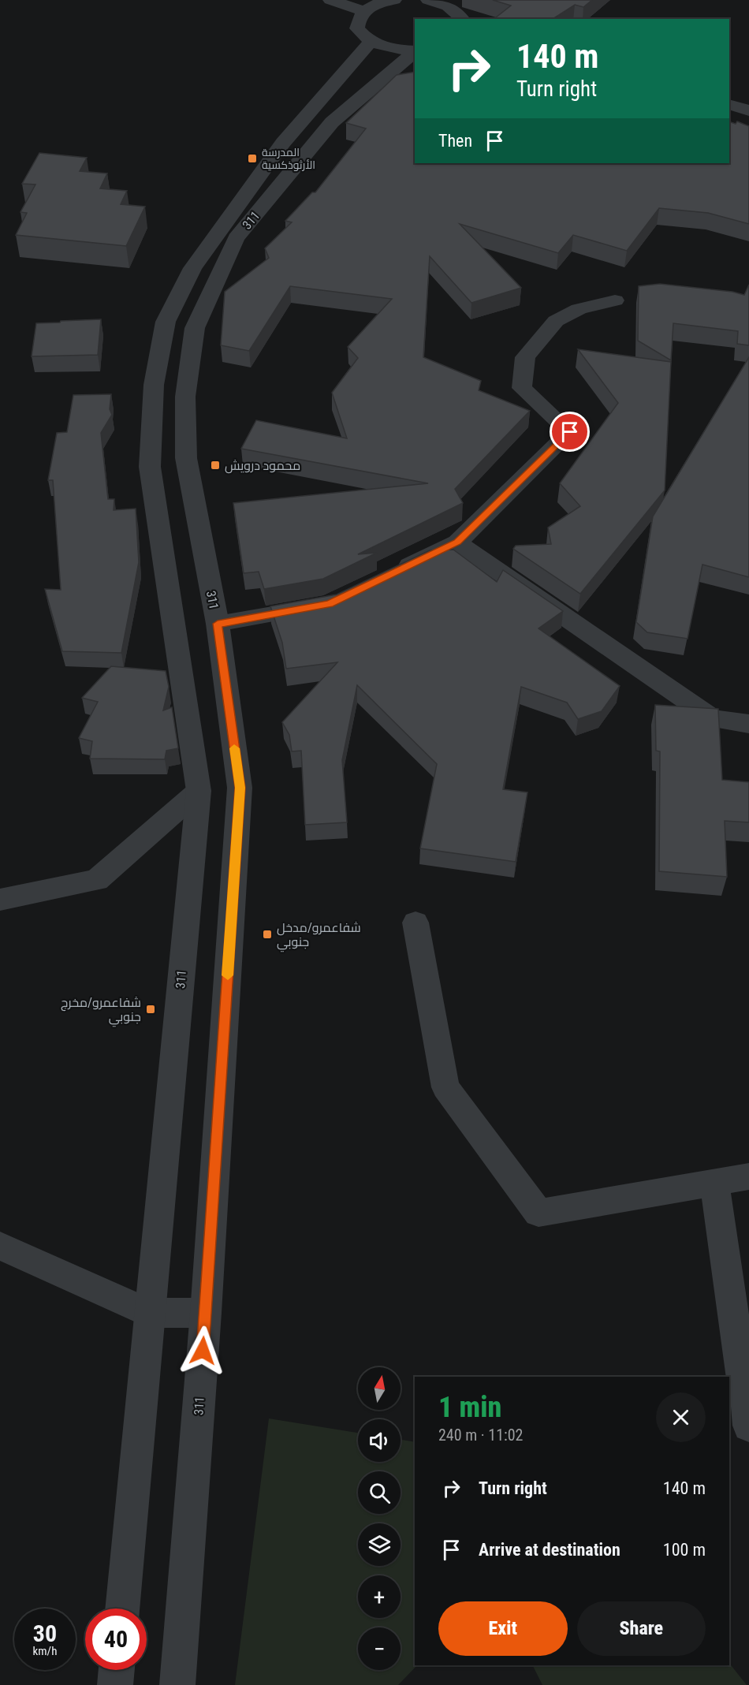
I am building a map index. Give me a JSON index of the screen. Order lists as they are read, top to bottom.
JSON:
{
  "streets": {
    "street": ["311"]
  },
  "places": {
    "transit": [
      "المدرسة الأرثوذكسية",
      "محمود درويش",
      "شفاعمرو/مدخل جنوبي",
      "شفاعمرو/مخرج جنوبي"
    ]
  },
  "north": "top",
  "page": {
    "turn": ["140 m", "Turn right"],
    "then": "Then",
    "map_buttons": ["+", "−"],
    "heading": ["1 min", "240 m · 11:02"],
    "list": [
      {
        "name": "Turn right",
        "value": "140 m"
      },
      {
        "name": "Arrive at destination",
        "value": "100 m"
      }
    ],
    "buttons": ["Exit", "Share"],
    "speed": "30 km/h",
    "limit": "40"
  }
}
